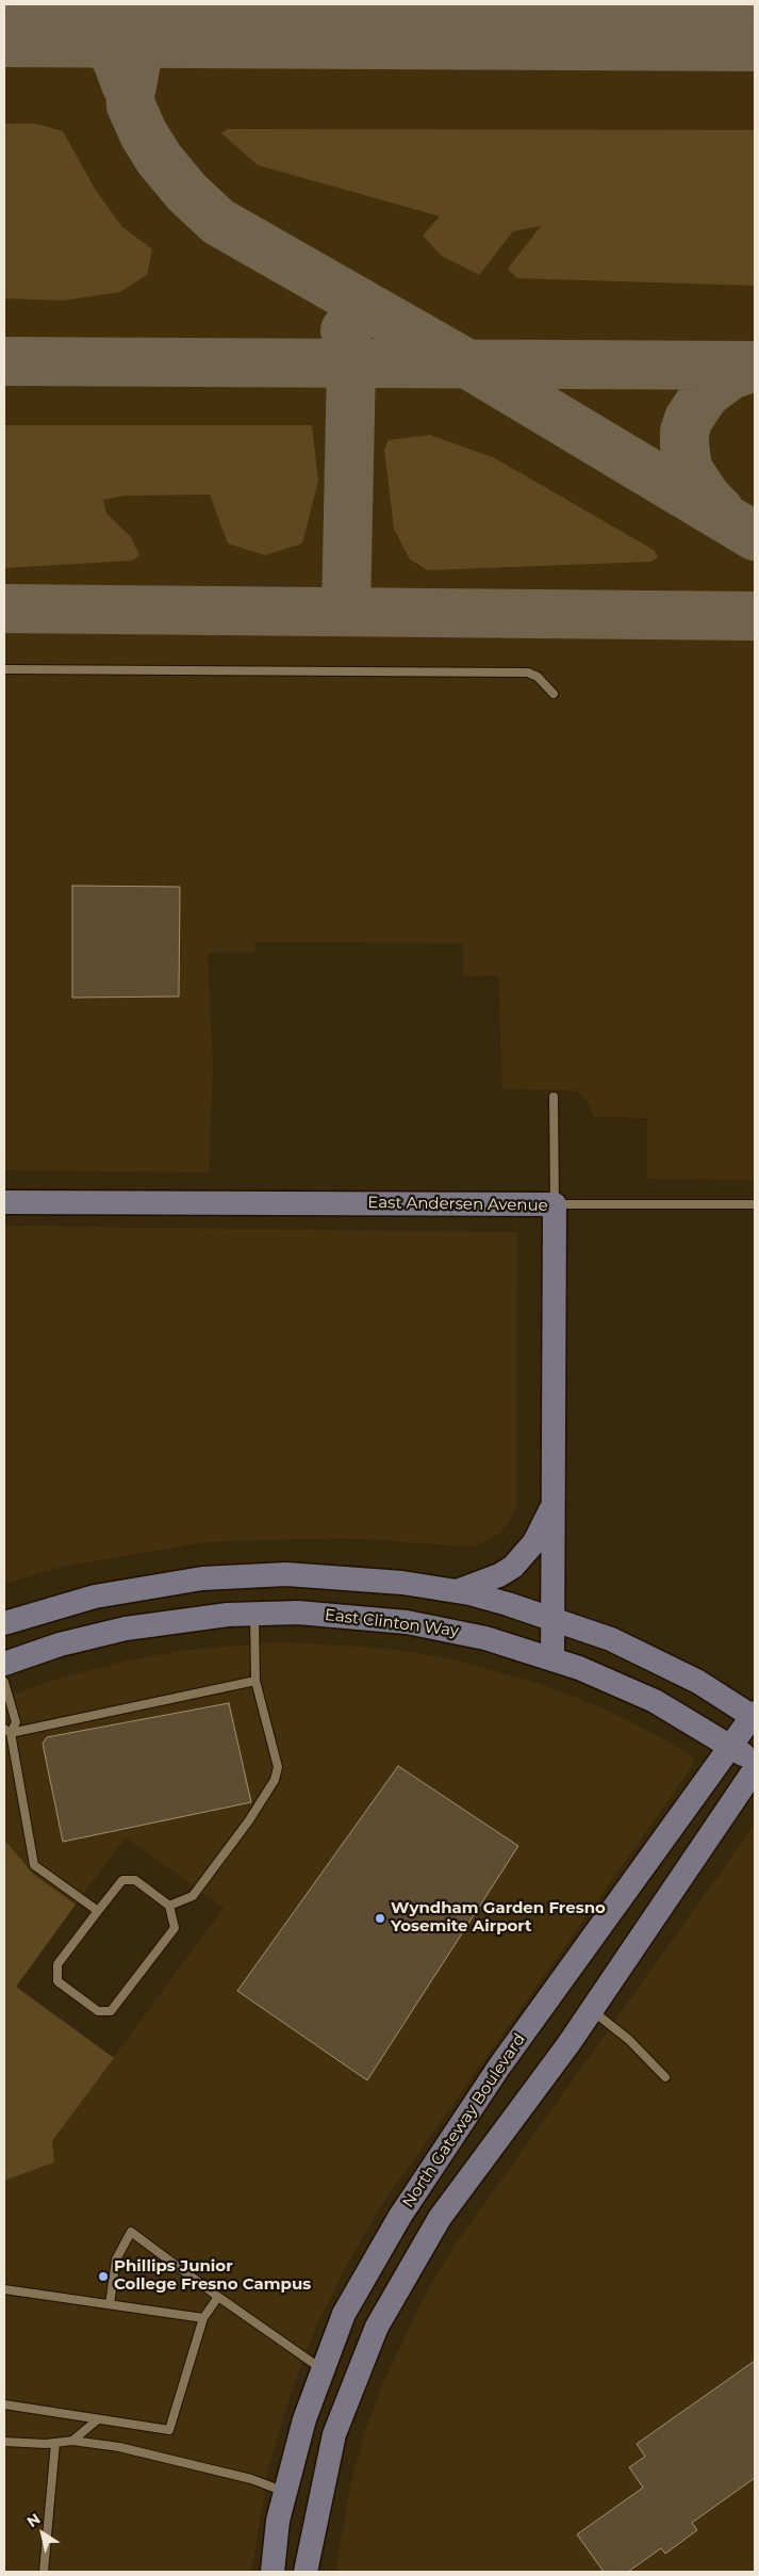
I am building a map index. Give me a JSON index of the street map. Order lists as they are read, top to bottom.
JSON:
{
  "streets": {
    "main road": ["East Andersen Avenue", "East Clinton Way", "North Gateway Boulevard"]
  },
  "crossings": [
    ["East Andersen Avenue", "East Clinton Way"],
    ["East Clinton Way", "North Gateway Boulevard"]
  ],
  "places": ["Wyndham Garden Fresno Yosemite Airport", "Phillips Junior College Fresno Campus"],
  "north": "top left"
}
